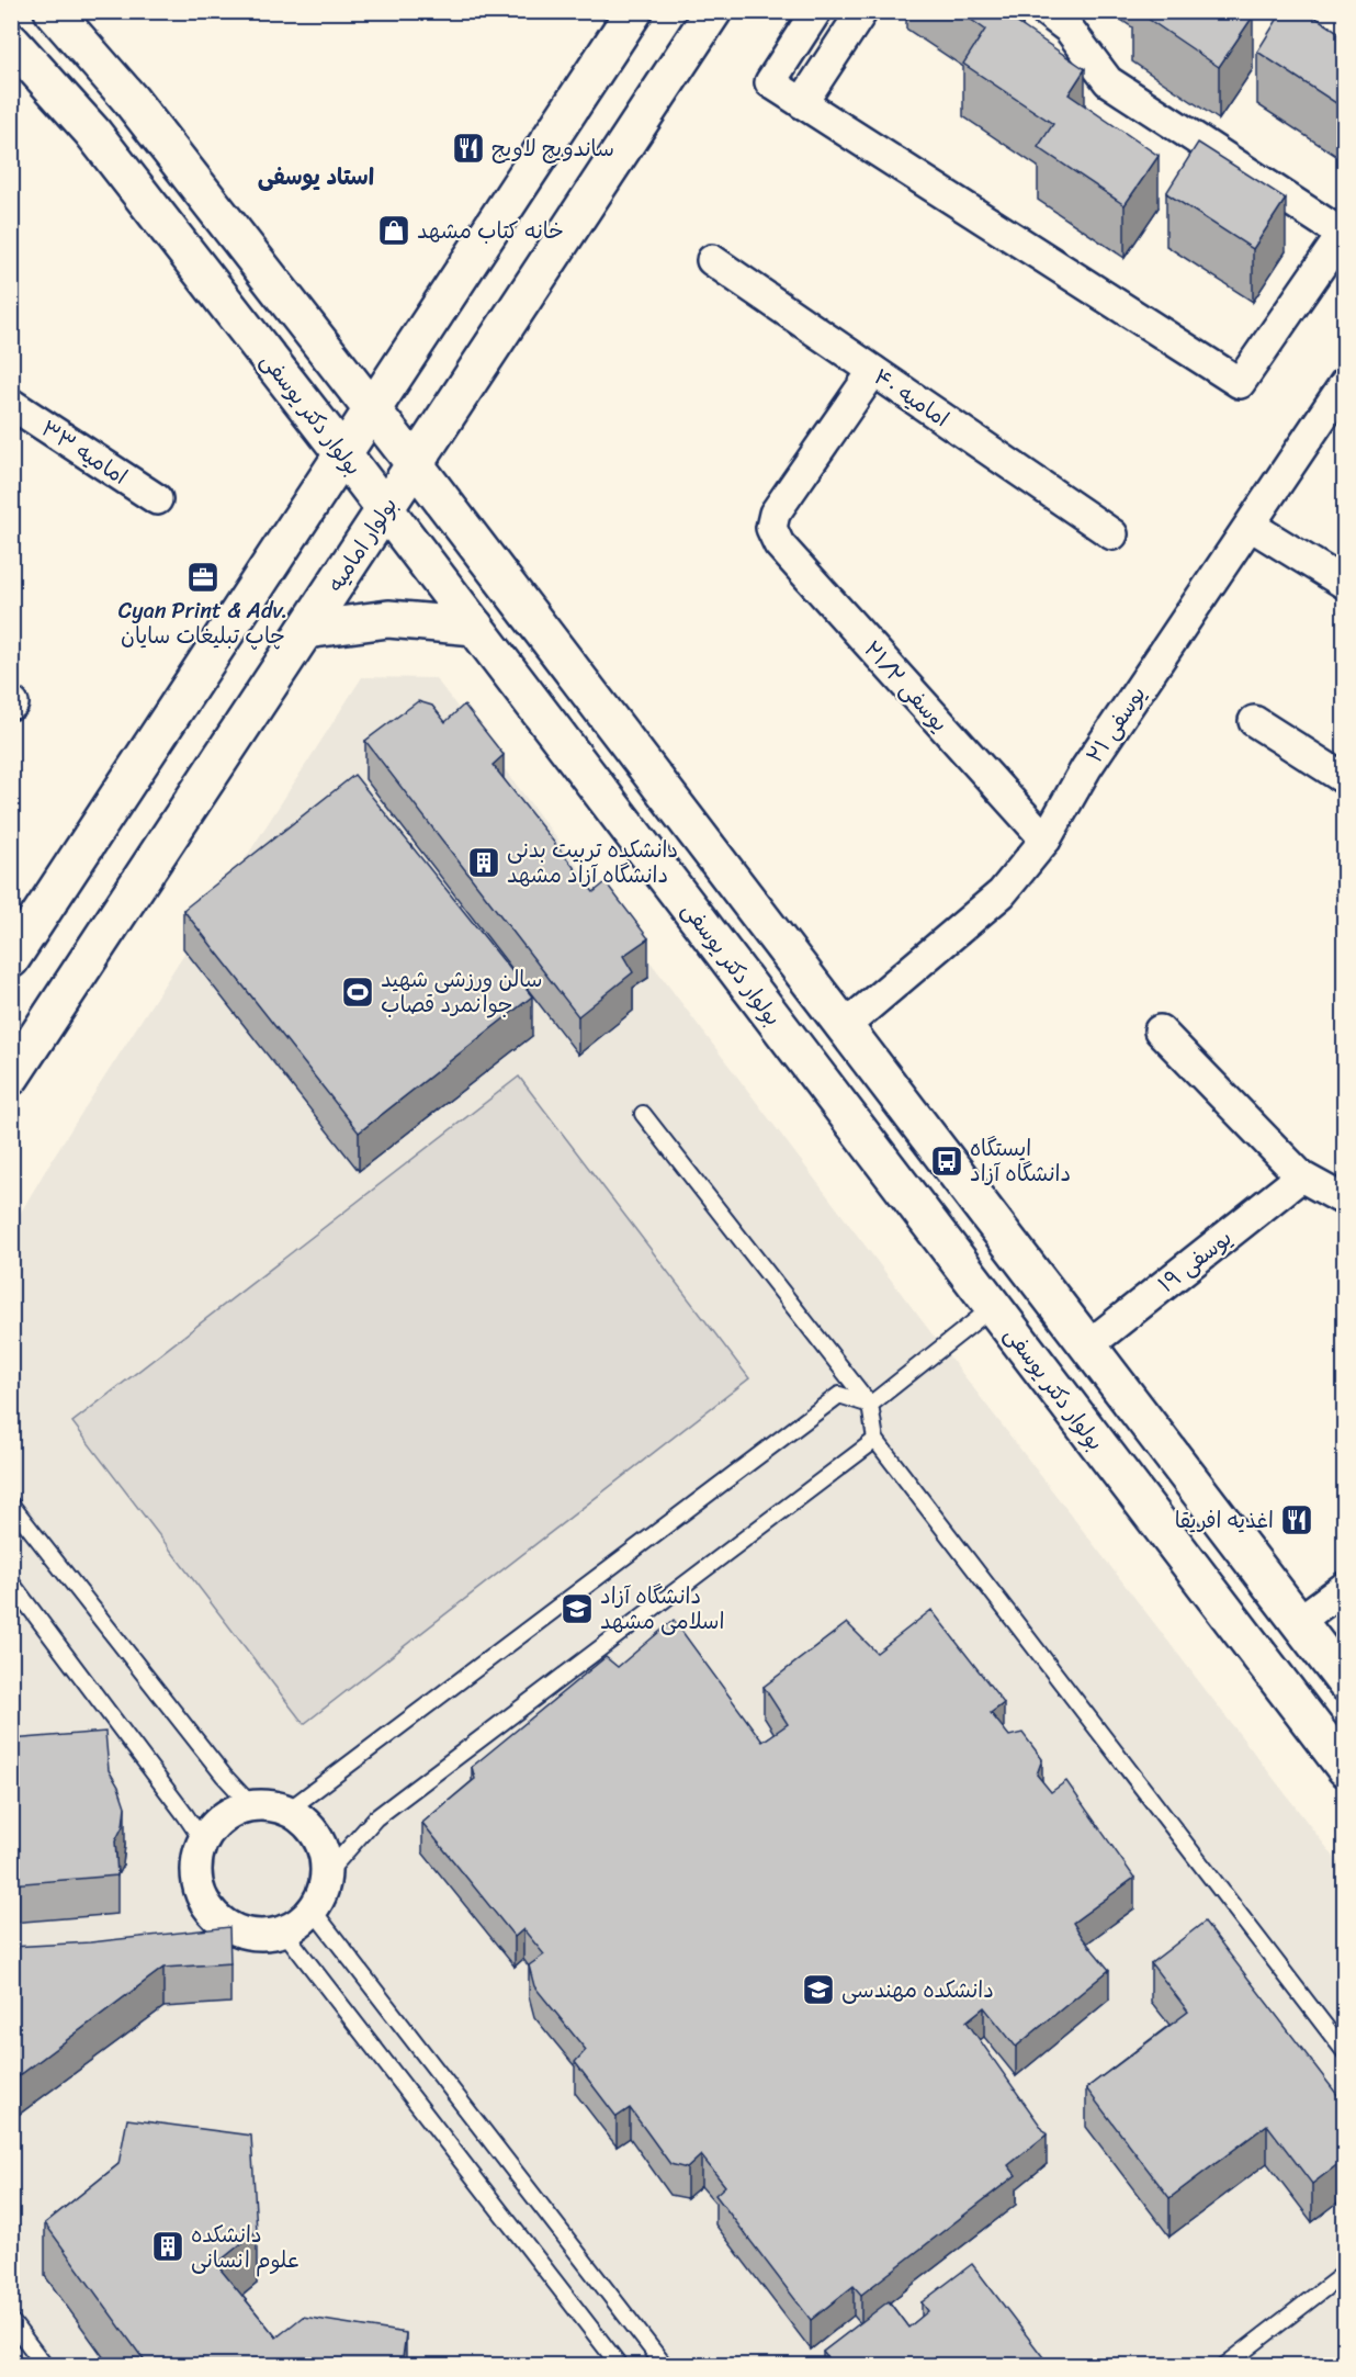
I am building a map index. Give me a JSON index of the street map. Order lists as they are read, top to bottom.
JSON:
{
  "streets": {
    "street": [
      "امامیه ۴۰",
      "بولوار دکتر یوسفی",
      "امامیه ۳۳",
      "بولوار امامیه",
      "یوسفی ۲۱/۲",
      "یوسفی ۲۱",
      "یوسفی ۱۹"
    ]
  },
  "crossings": [
    ["امامیه ۴۰", "یوسفی ۲۱/۲"],
    ["بولوار دکتر یوسفی", "بولوار امامیه"],
    ["یوسفی ۲۱/۲", "یوسفی ۲۱"]
  ],
  "districts": ["استاد یوسفی"],
  "places": {
    "restaurant": ["ساندویچ لاویج", "اغذیه افریقا"],
    "shop": ["خانه کتاب مشهد"],
    "office": ["Cyan Print & Adv. چاپ تبلیغات سایان"],
    "building": ["دانشکده تربیت بدنی دانشگاه آزاد مشهد", "دانشکده علوم انسانی"],
    "sports": ["سالن ورزشی شهید جوانمرد قصاب"],
    "bus stop": ["ایستگاه دانشگاه آزاد"],
    "school or university": ["دانشگاه آزاد اسلامی مشهد", "دانشکده مهندسی"]
  }
}
